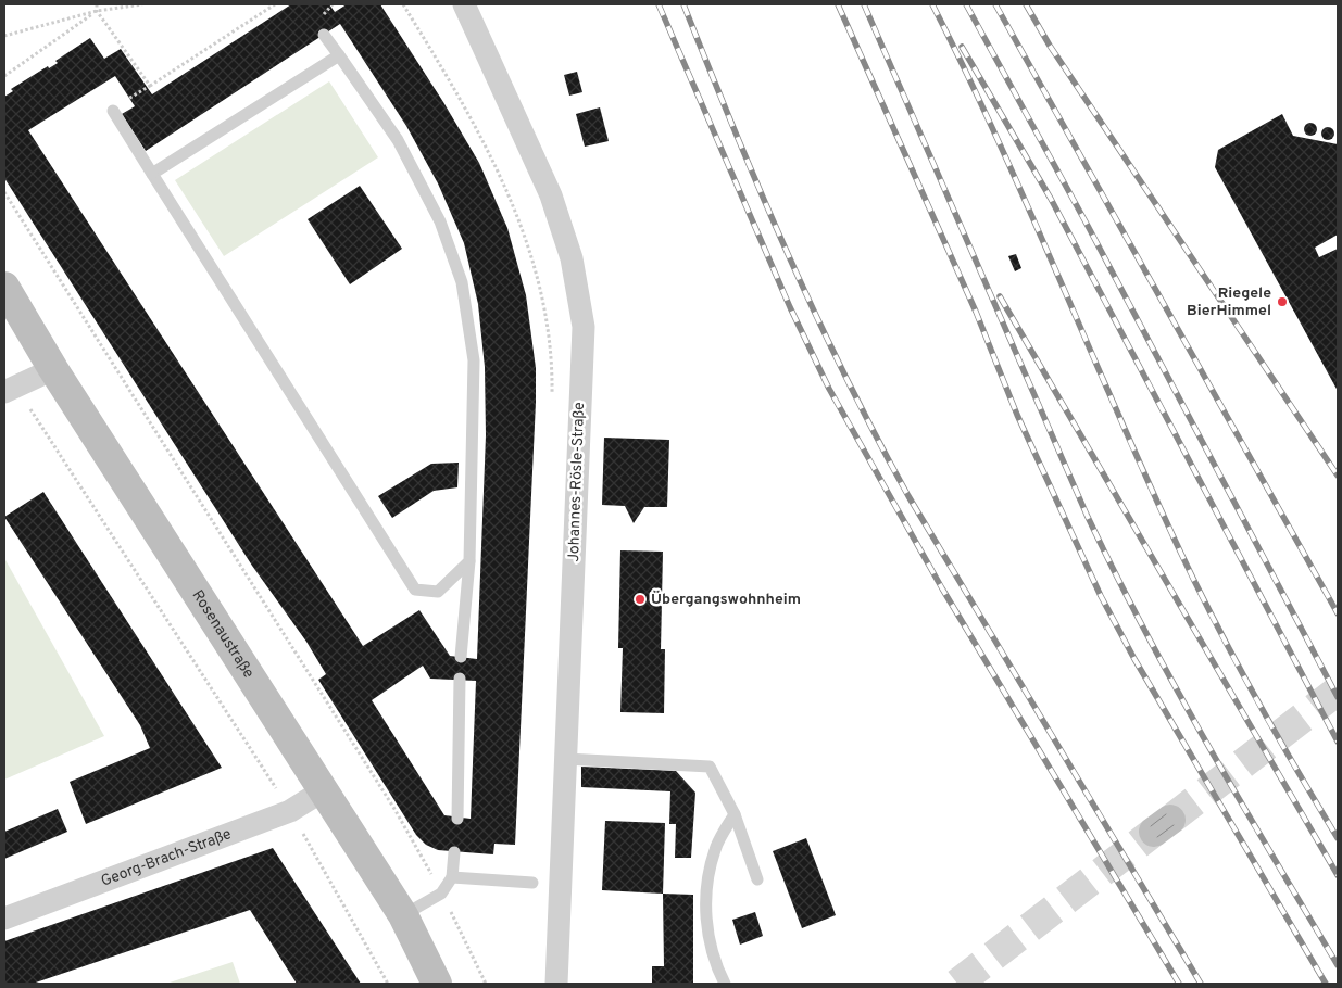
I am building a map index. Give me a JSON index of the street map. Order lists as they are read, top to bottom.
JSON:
{
  "streets": {
    "main road": ["Rosenaustraße"],
    "street": ["Johannes-Rösle-Straße", "Georg-Brach-Straße"]
  },
  "crossings": [
    ["Rosenaustraße", "Georg-Brach-Straße"]
  ],
  "places": ["Riegele BierHimmel", "Übergangswohnheim"]
}
